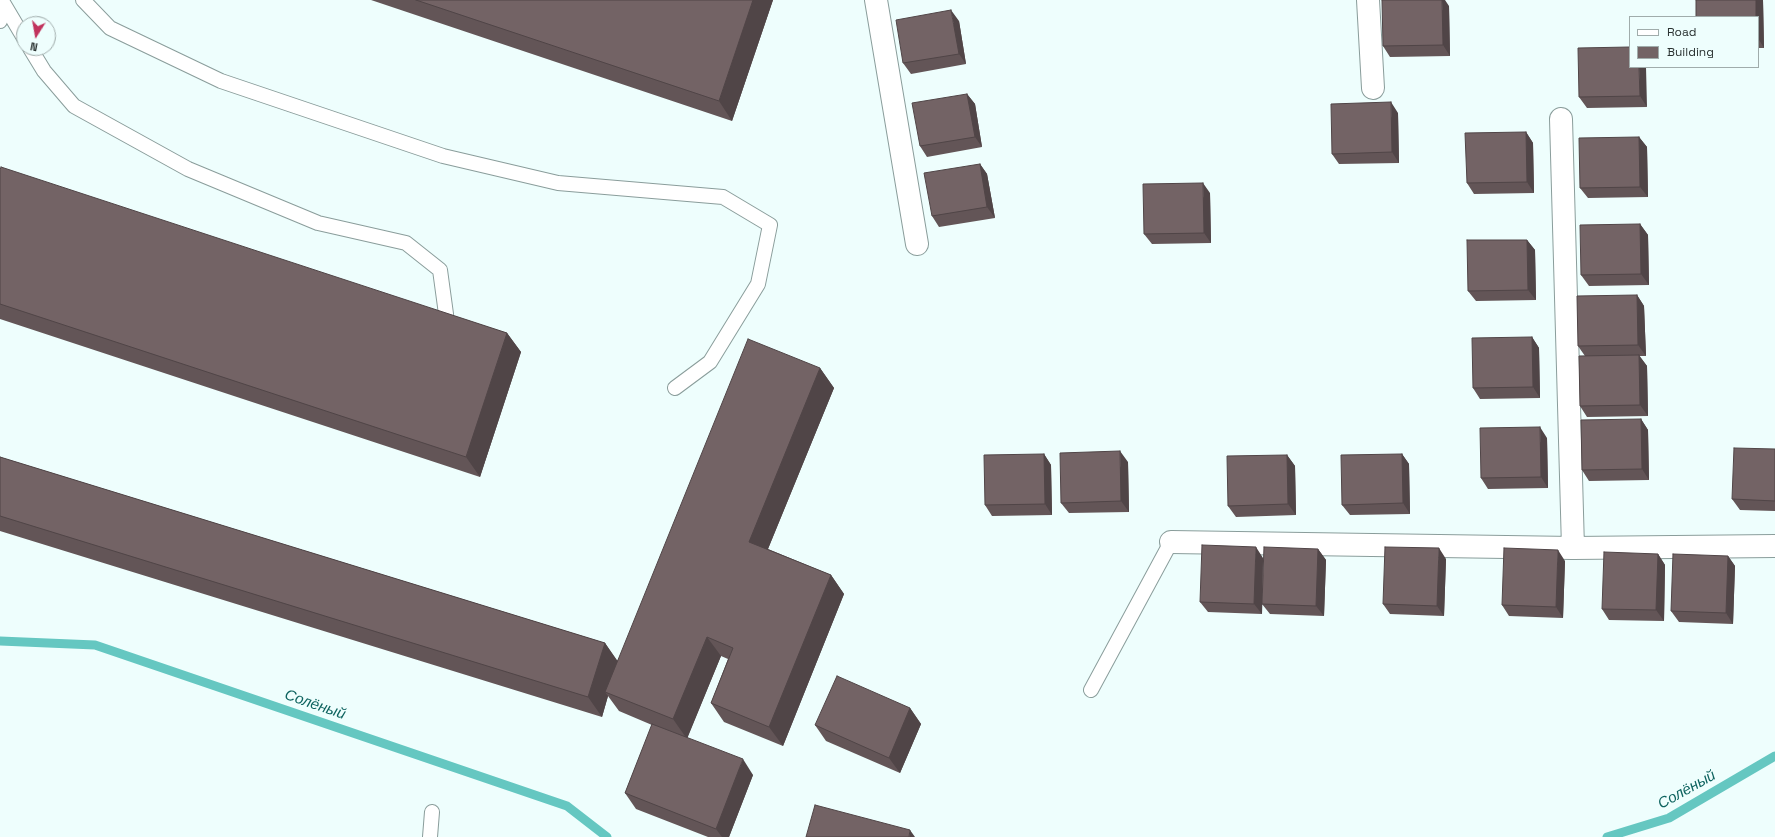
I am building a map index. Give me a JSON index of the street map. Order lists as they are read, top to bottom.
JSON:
{
  "water": ["Солёный"],
  "legend": ["Road", "Building"],
  "north": "bottom"
}
